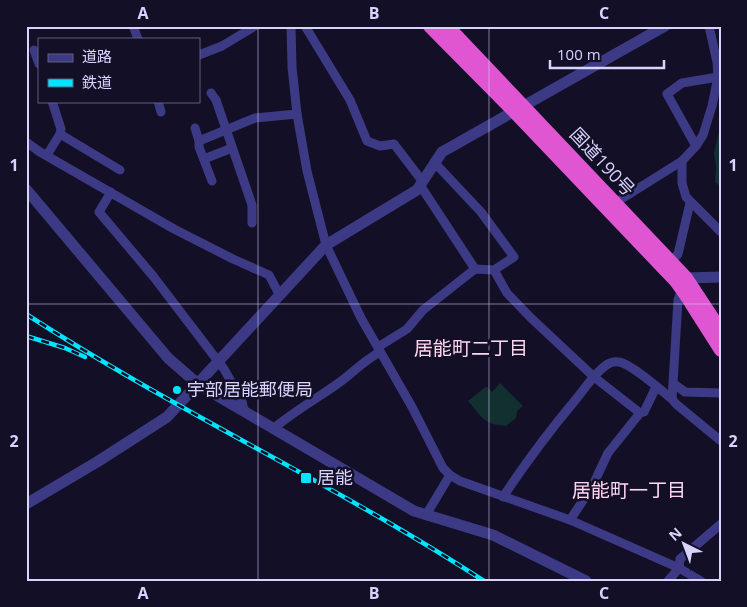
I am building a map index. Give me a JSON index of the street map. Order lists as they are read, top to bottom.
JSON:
{
  "streets": {
    "highway": ["国道190号"]
  },
  "districts": ["居能町二丁目", "居能町一丁目"],
  "places": {
    "other": ["宇部居能郵便局"],
    "transit": ["居能"]
  },
  "legend": ["道路", "鉄道"],
  "scale_bar": "100 m",
  "north": "top left",
  "grid": {
    "columns": ["A", "B", "C"],
    "rows": ["1", "2"]
  }
}
